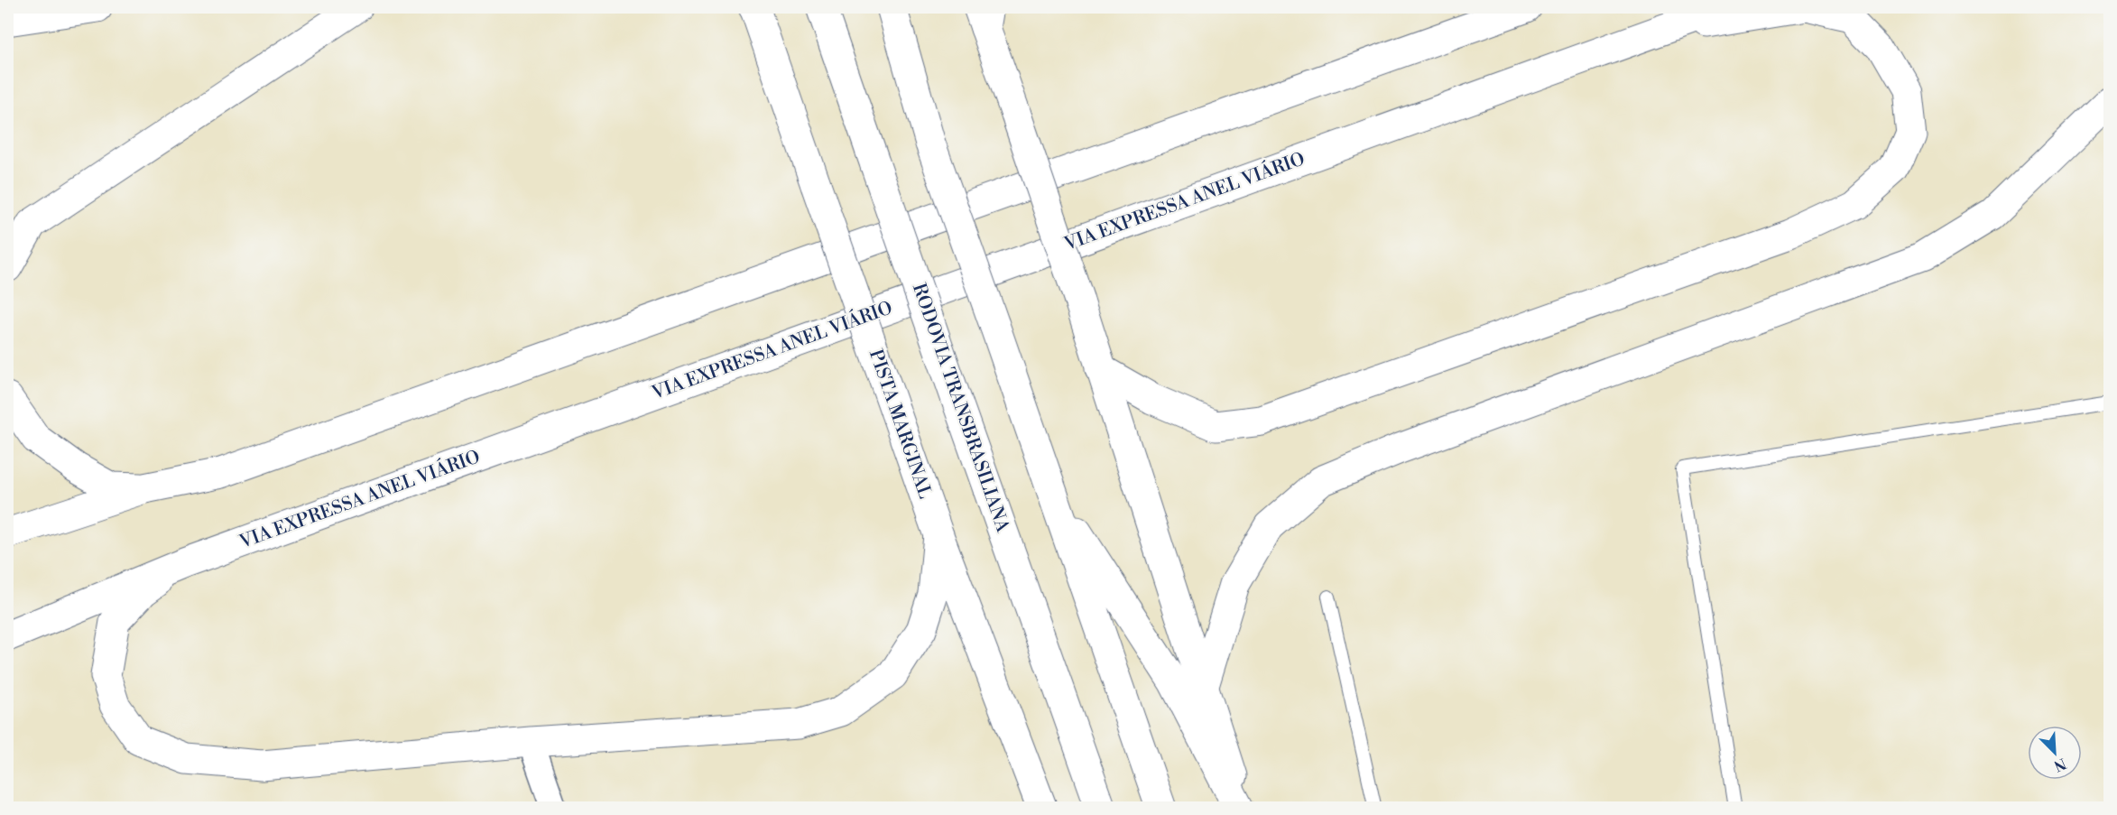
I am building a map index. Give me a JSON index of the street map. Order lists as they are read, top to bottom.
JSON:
{
  "streets": {
    "main road": ["VIA EXPRESSA ANEL VIÁRIO", "RODOVIA TRANSBRASILIANA", "PISTA MARGINAL"]
  },
  "north": "bottom right"
}
